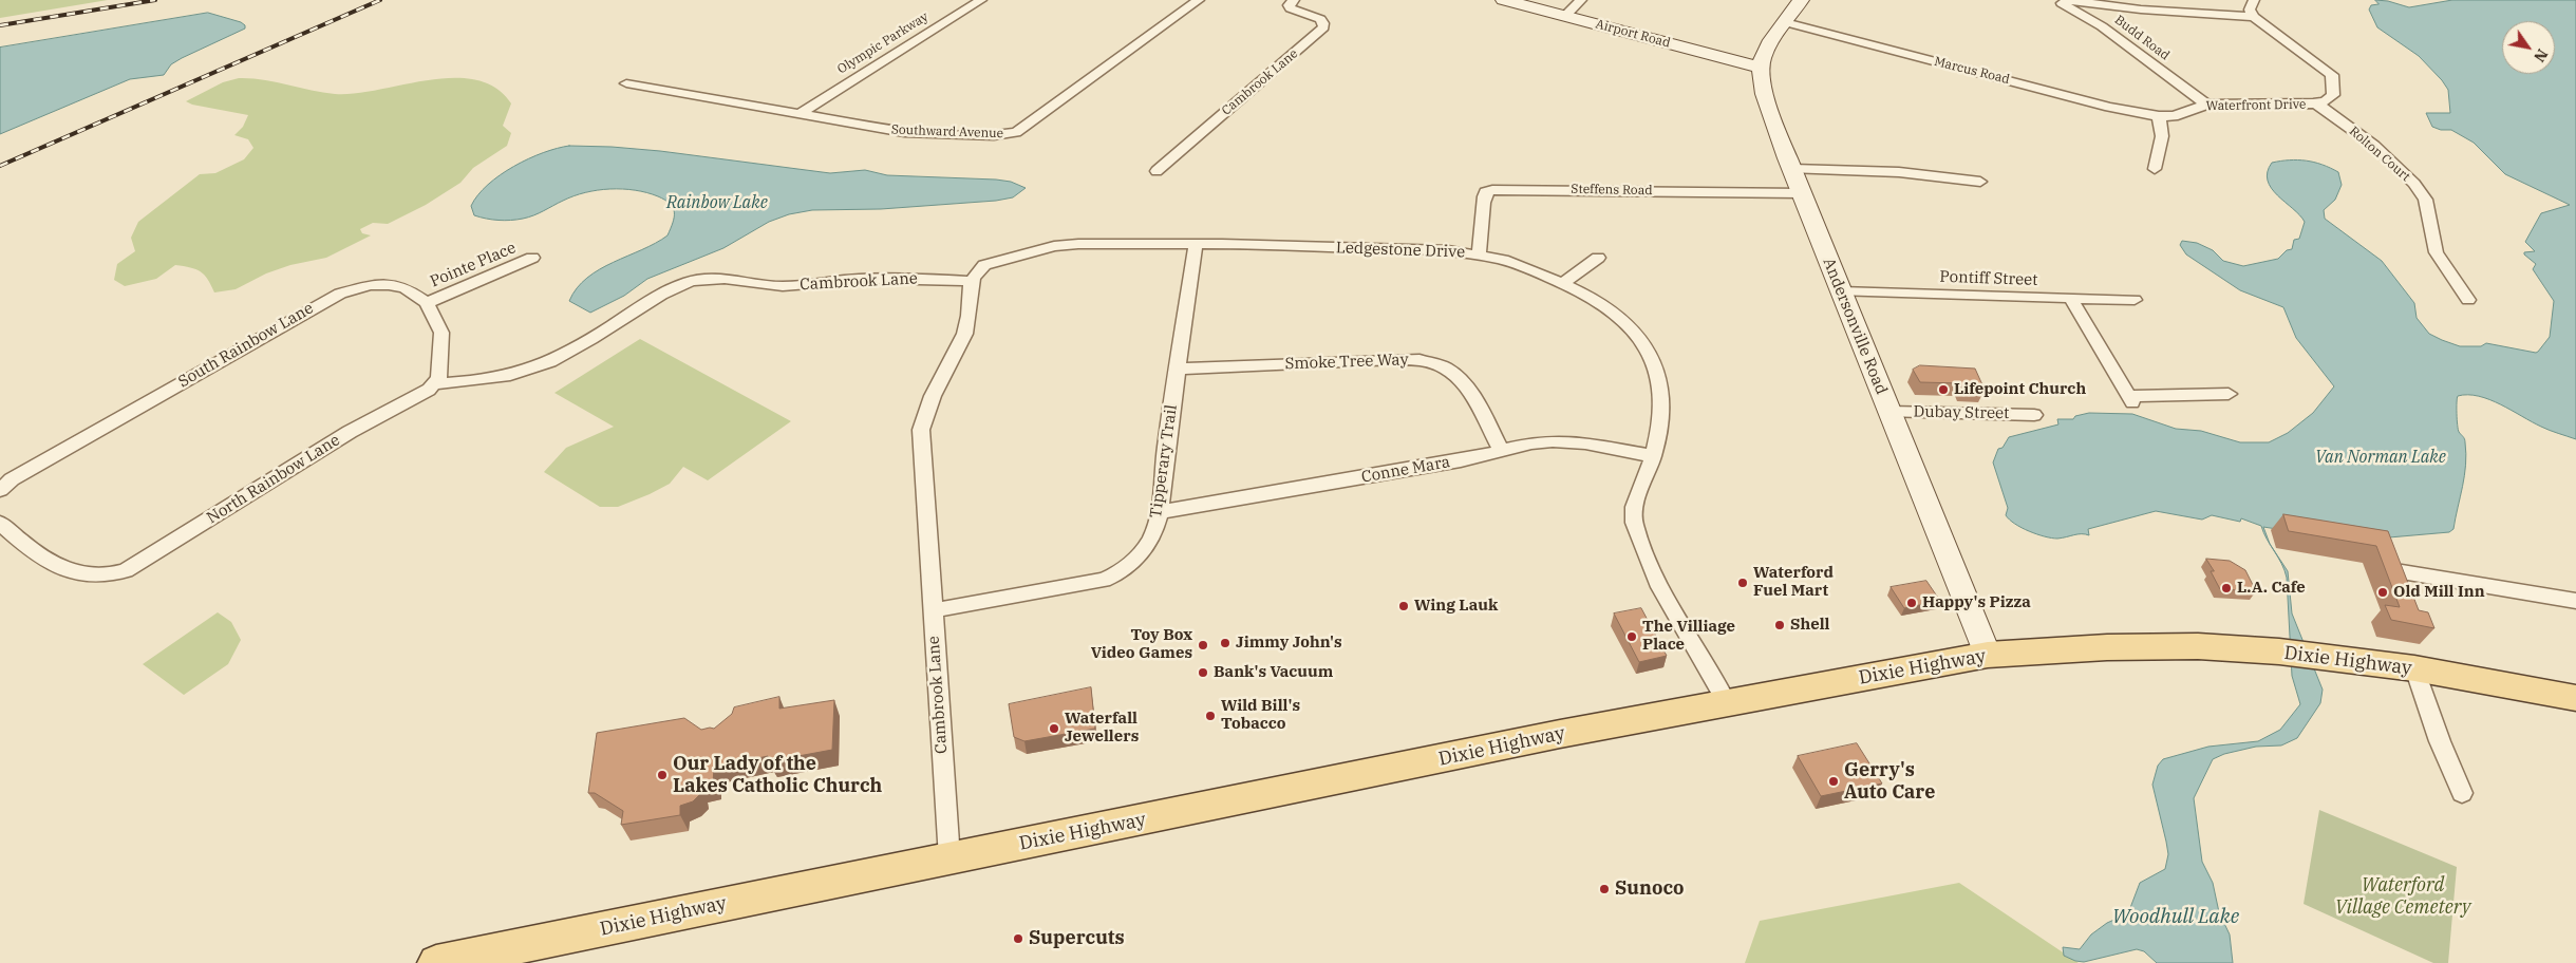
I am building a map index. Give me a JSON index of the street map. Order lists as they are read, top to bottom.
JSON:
{
  "streets": {
    "main road": ["Dixie Highway"],
    "street": [
      "Airport Road",
      "Budd Road",
      "Olympic Parkway",
      "Marcus Road",
      "Cambrook Lane",
      "Waterfront Drive",
      "Southward Avenue",
      "Rolton Court",
      "Steffens Road",
      "Ledgestone Drive",
      "Pointe Place",
      "Pontiff Street",
      "Andersonville Road",
      "South Rainbow Lane",
      "Smoke Tree Way",
      "Dubay Street",
      "Tipperary Trail",
      "Conne Mara",
      "North Rainbow Lane"
    ]
  },
  "crossings": [
    ["Airport Road", "Andersonville Road"],
    ["Budd Road", "Waterfront Drive"],
    ["Olympic Parkway", "Southward Avenue"],
    ["Marcus Road", "Waterfront Drive"],
    ["Cambrook Lane", "Ledgestone Drive"],
    ["Cambrook Lane", "South Rainbow Lane"],
    ["Cambrook Lane", "Tipperary Trail"],
    ["Cambrook Lane", "North Rainbow Lane"],
    ["Cambrook Lane", "Dixie Highway"],
    ["Waterfront Drive", "Rolton Court"],
    ["Steffens Road", "Ledgestone Drive"],
    ["Steffens Road", "Andersonville Road"],
    ["Ledgestone Drive", "Tipperary Trail"],
    ["Ledgestone Drive", "Conne Mara"],
    ["Ledgestone Drive", "Dixie Highway"],
    ["Pointe Place", "South Rainbow Lane"],
    ["Pontiff Street", "Andersonville Road"],
    ["Andersonville Road", "Dubay Street"],
    ["Andersonville Road", "Dixie Highway"],
    ["South Rainbow Lane", "North Rainbow Lane"],
    ["Smoke Tree Way", "Tipperary Trail"],
    ["Smoke Tree Way", "Conne Mara"],
    ["Tipperary Trail", "Conne Mara"]
  ],
  "water": ["Rainbow Lake", "Van Norman Lake", "Woodhull Lake"],
  "parks": ["Waterford Village Cemetery"],
  "places": [
    "Lifepoint Church",
    "Waterford Fuel Mart",
    "L.A. Cafe",
    "Old Mill Inn",
    "Happy's Pizza",
    "Wing Lauk",
    "Shell",
    "The Villiage Place",
    "Jimmy John's",
    "Toy Box Video Games",
    "Bank's Vacuum",
    "Wild Bill's Tobacco",
    "Waterfall Jewellers",
    "Our Lady of the Lakes Catholic Church",
    "Gerry's Auto Care",
    "Sunoco",
    "Supercuts"
  ],
  "north": "bottom right"
}
